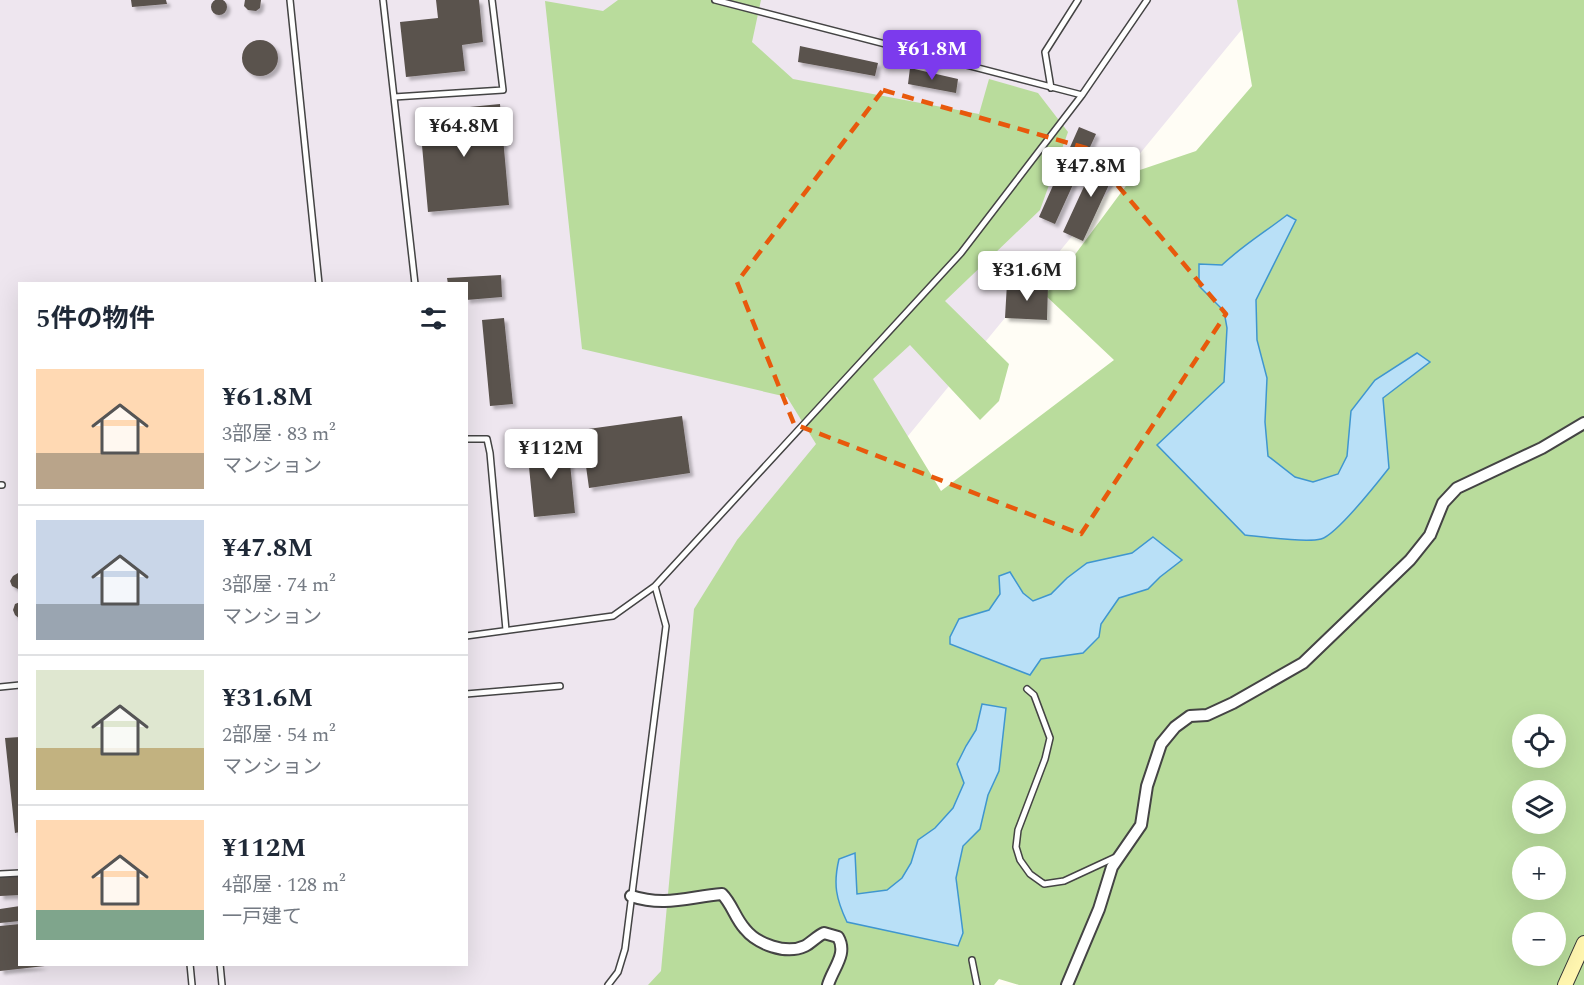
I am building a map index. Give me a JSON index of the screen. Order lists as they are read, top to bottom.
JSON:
{
  "page": {
    "price": [
      "¥61.8M",
      "¥64.8M",
      "¥47.8M",
      "¥31.6M",
      "¥112M"
    ],
    "heading": "5件の物件",
    "list": [
      {
        "name": "¥61.8M",
        "note": "3部屋 · 83 m² · マンション"
      },
      {
        "name": "¥47.8M",
        "note": "3部屋 · 74 m² · マンション"
      },
      {
        "name": "¥31.6M",
        "note": "2部屋 · 54 m² · マンション"
      },
      {
        "name": "¥112M",
        "note": "4部屋 · 128 m² · 一戸建て"
      }
    ],
    "map_buttons": ["+", "−"]
  }
}
